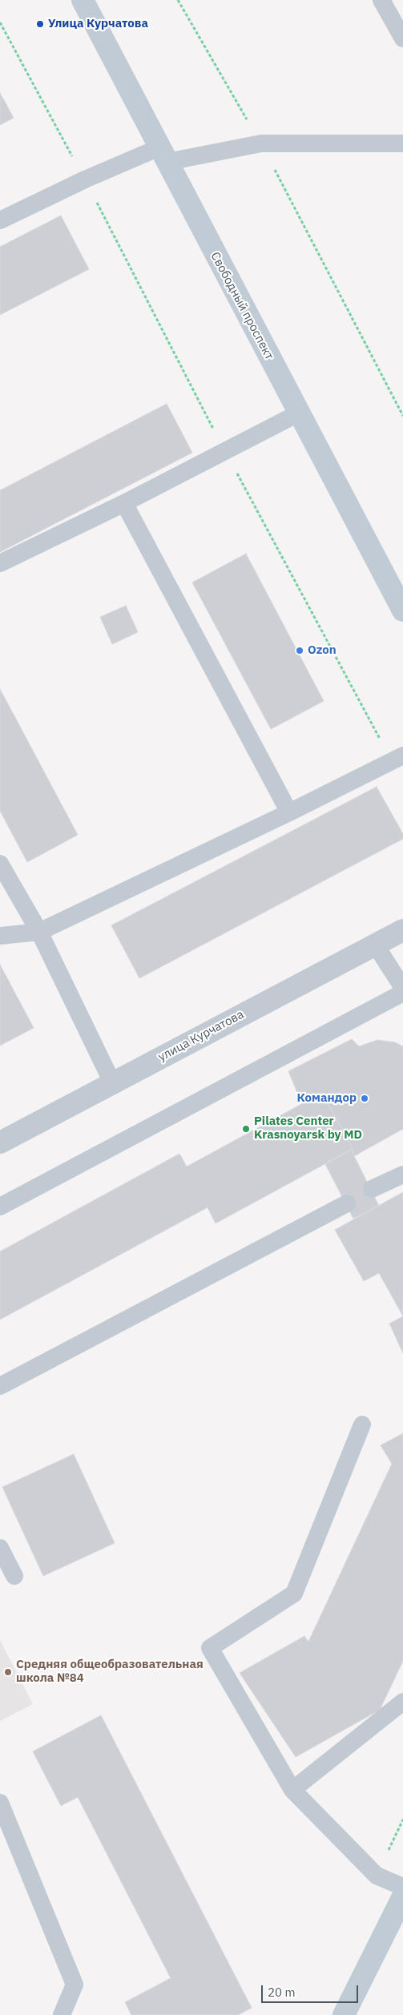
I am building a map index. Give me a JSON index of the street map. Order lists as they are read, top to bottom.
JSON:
{
  "streets": {
    "main road": ["Свободный проспект"],
    "street": ["улица Курчатова"]
  },
  "places": [
    "Улица Курчатова",
    "Ozon",
    "Командор",
    "Pilates Center Krasnoyarsk by MD",
    "Средняя общеобразовательная школа №84"
  ],
  "scale_bar": "20 m"
}
